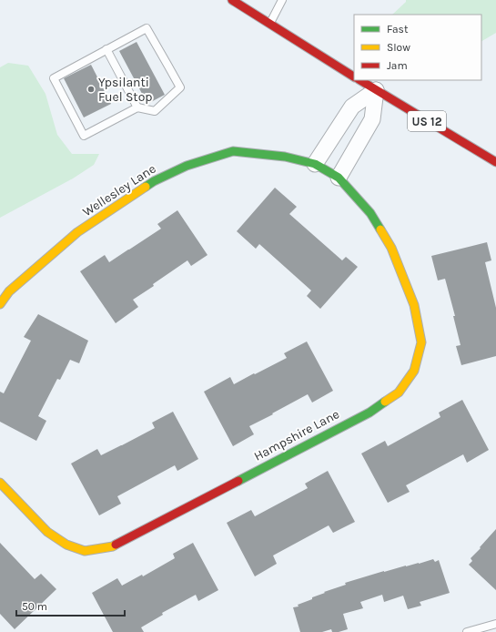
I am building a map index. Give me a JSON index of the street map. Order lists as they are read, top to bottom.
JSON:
{
  "streets": {
    "main road": ["US 12", "Wellesley Lane", "Hampshire Lane"]
  },
  "crossings": [
    ["Wellesley Lane", "Hampshire Lane"]
  ],
  "places": ["Ypsilanti Fuel Stop"],
  "legend": ["Fast", "Slow", "Jam"],
  "scale_bar": "50 m"
}
